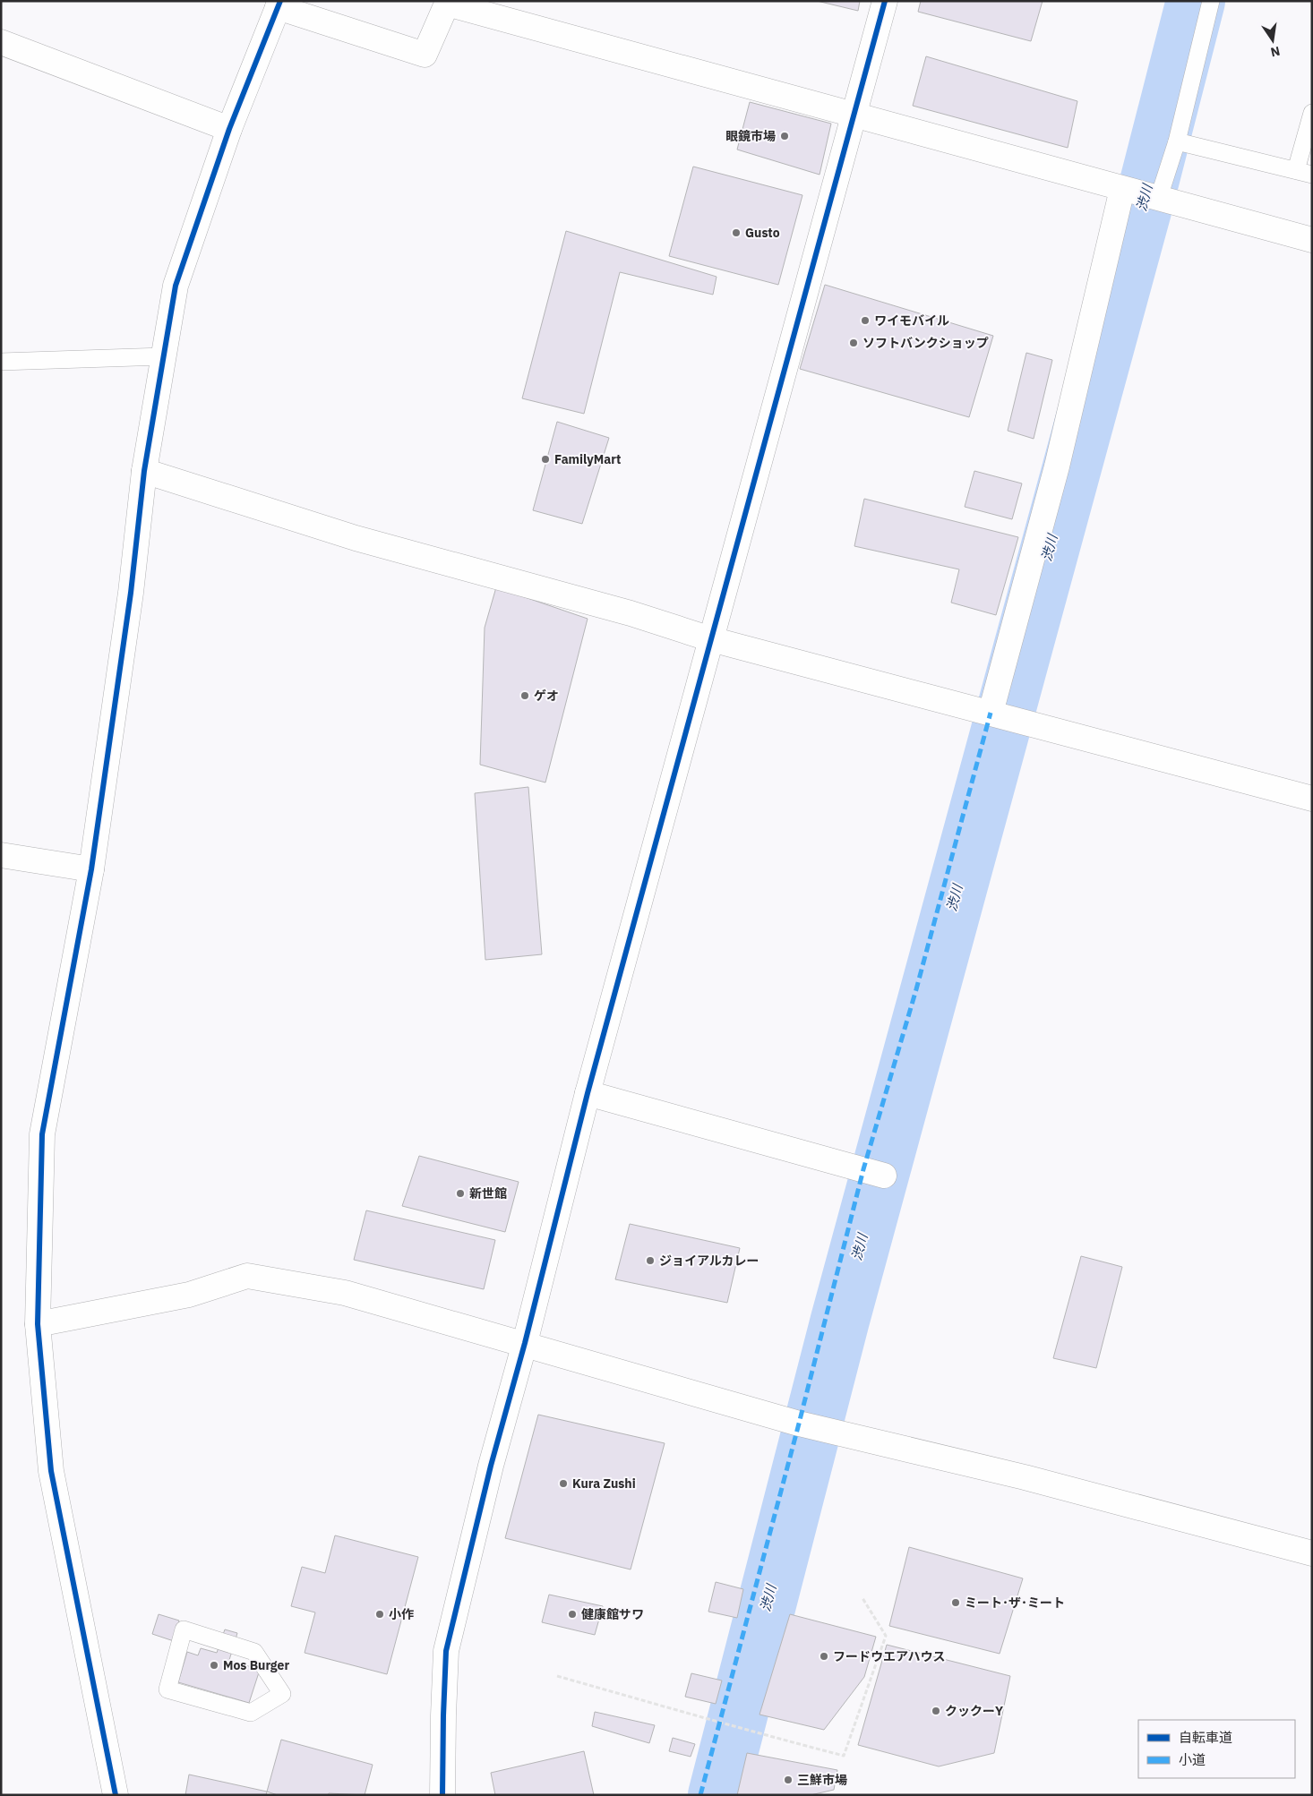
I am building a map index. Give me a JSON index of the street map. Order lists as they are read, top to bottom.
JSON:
{
  "water": ["渋川"],
  "places": [
    "眼鏡市場",
    "Gusto",
    "ワイモバイル",
    "ソフトバンクショップ",
    "FamilyMart",
    "ゲオ",
    "新世館",
    "ジョイアルカレー",
    "Kura Zushi",
    "ミート･ザ･ミート",
    "小作",
    "健康館サワ",
    "フードウエアハウス",
    "Mos Burger",
    "クックーY",
    "三鮮市場"
  ],
  "legend": ["自転車道", "小道"],
  "north": "bottom"
}
